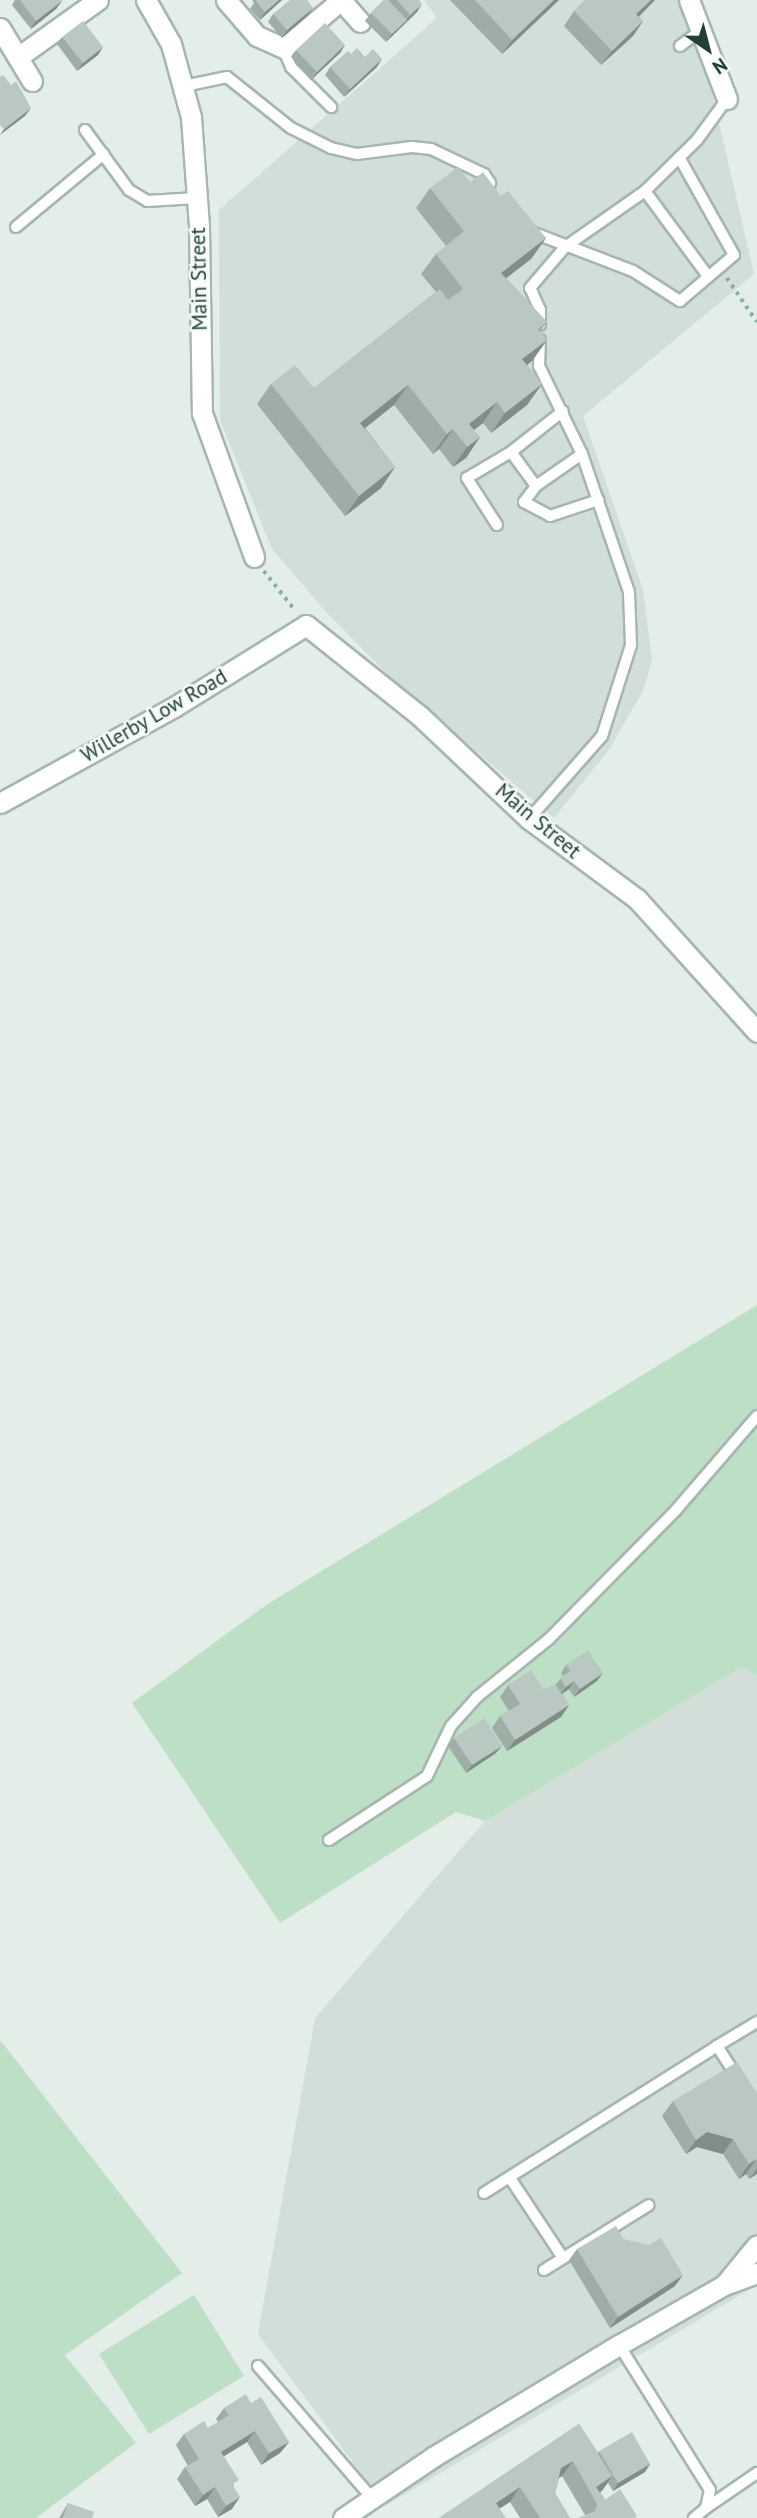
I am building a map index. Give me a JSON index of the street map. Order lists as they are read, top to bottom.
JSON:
{
  "streets": {
    "street": ["Main Street", "Willerby Low Road"]
  },
  "crossings": [
    ["Main Street", "Willerby Low Road"]
  ],
  "north": "bottom right"
}
